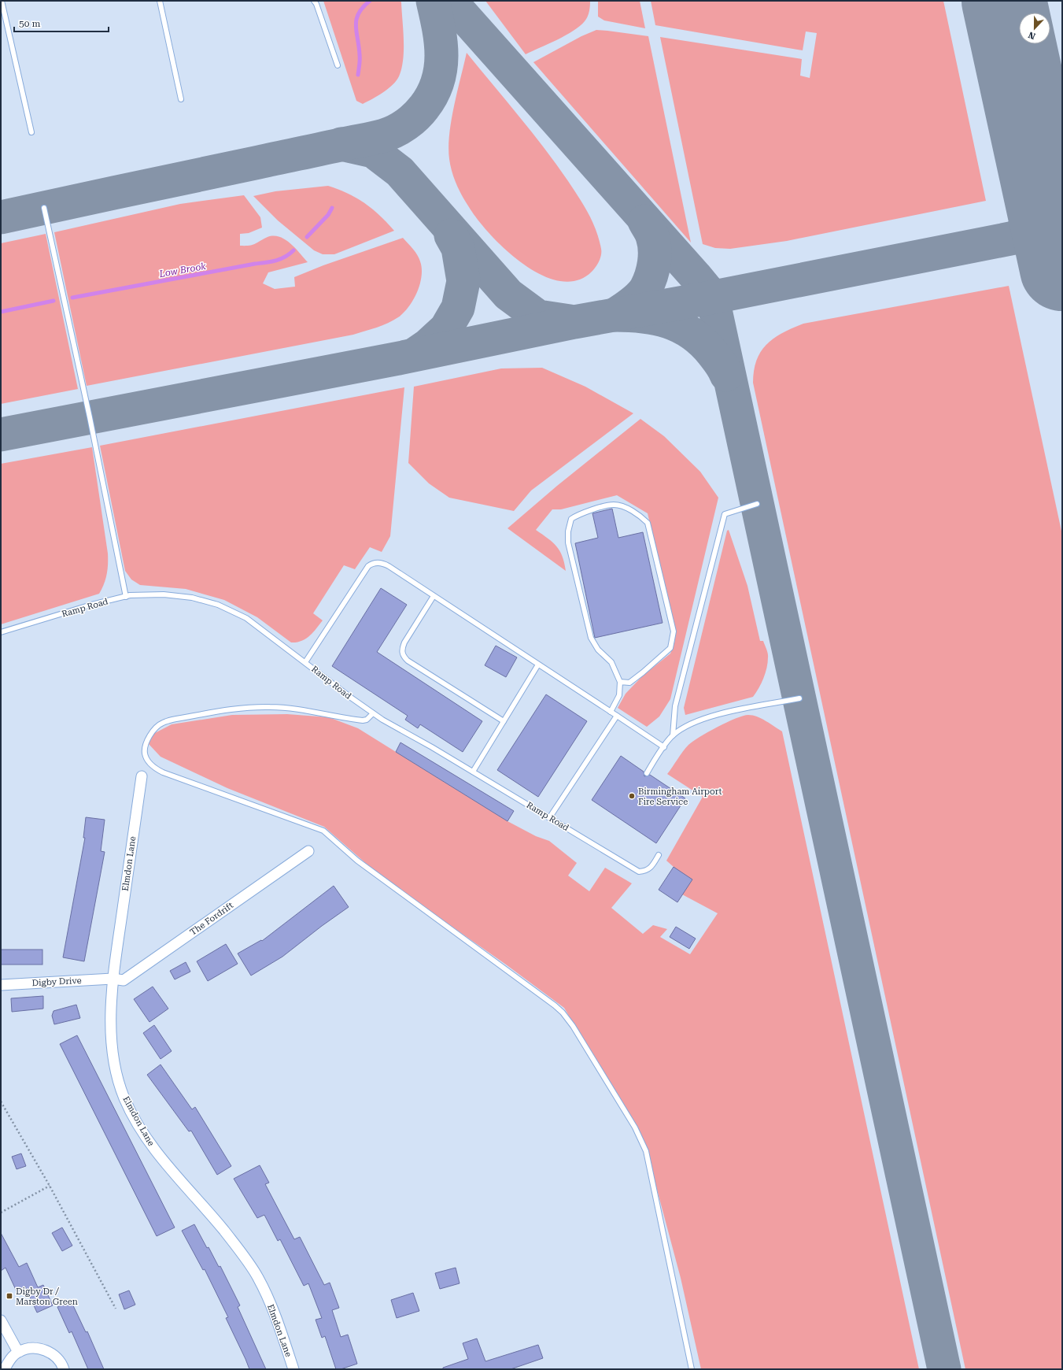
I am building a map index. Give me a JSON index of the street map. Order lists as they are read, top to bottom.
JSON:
{
  "streets": {
    "street": ["Elmdon Lane", "The Fordrift", "Digby Drive"],
    "lane": ["Ramp Road"]
  },
  "crossings": [
    ["Elmdon Lane", "The Fordrift"],
    ["Elmdon Lane", "Digby Drive"],
    ["The Fordrift", "Digby Drive"]
  ],
  "water": ["Low Brook"],
  "places": {
    "other": ["Birmingham Airport Fire Service"],
    "transit": ["Digby Dr / Marston Green"]
  },
  "scale_bar": "50 m",
  "north": "bottom"
}
